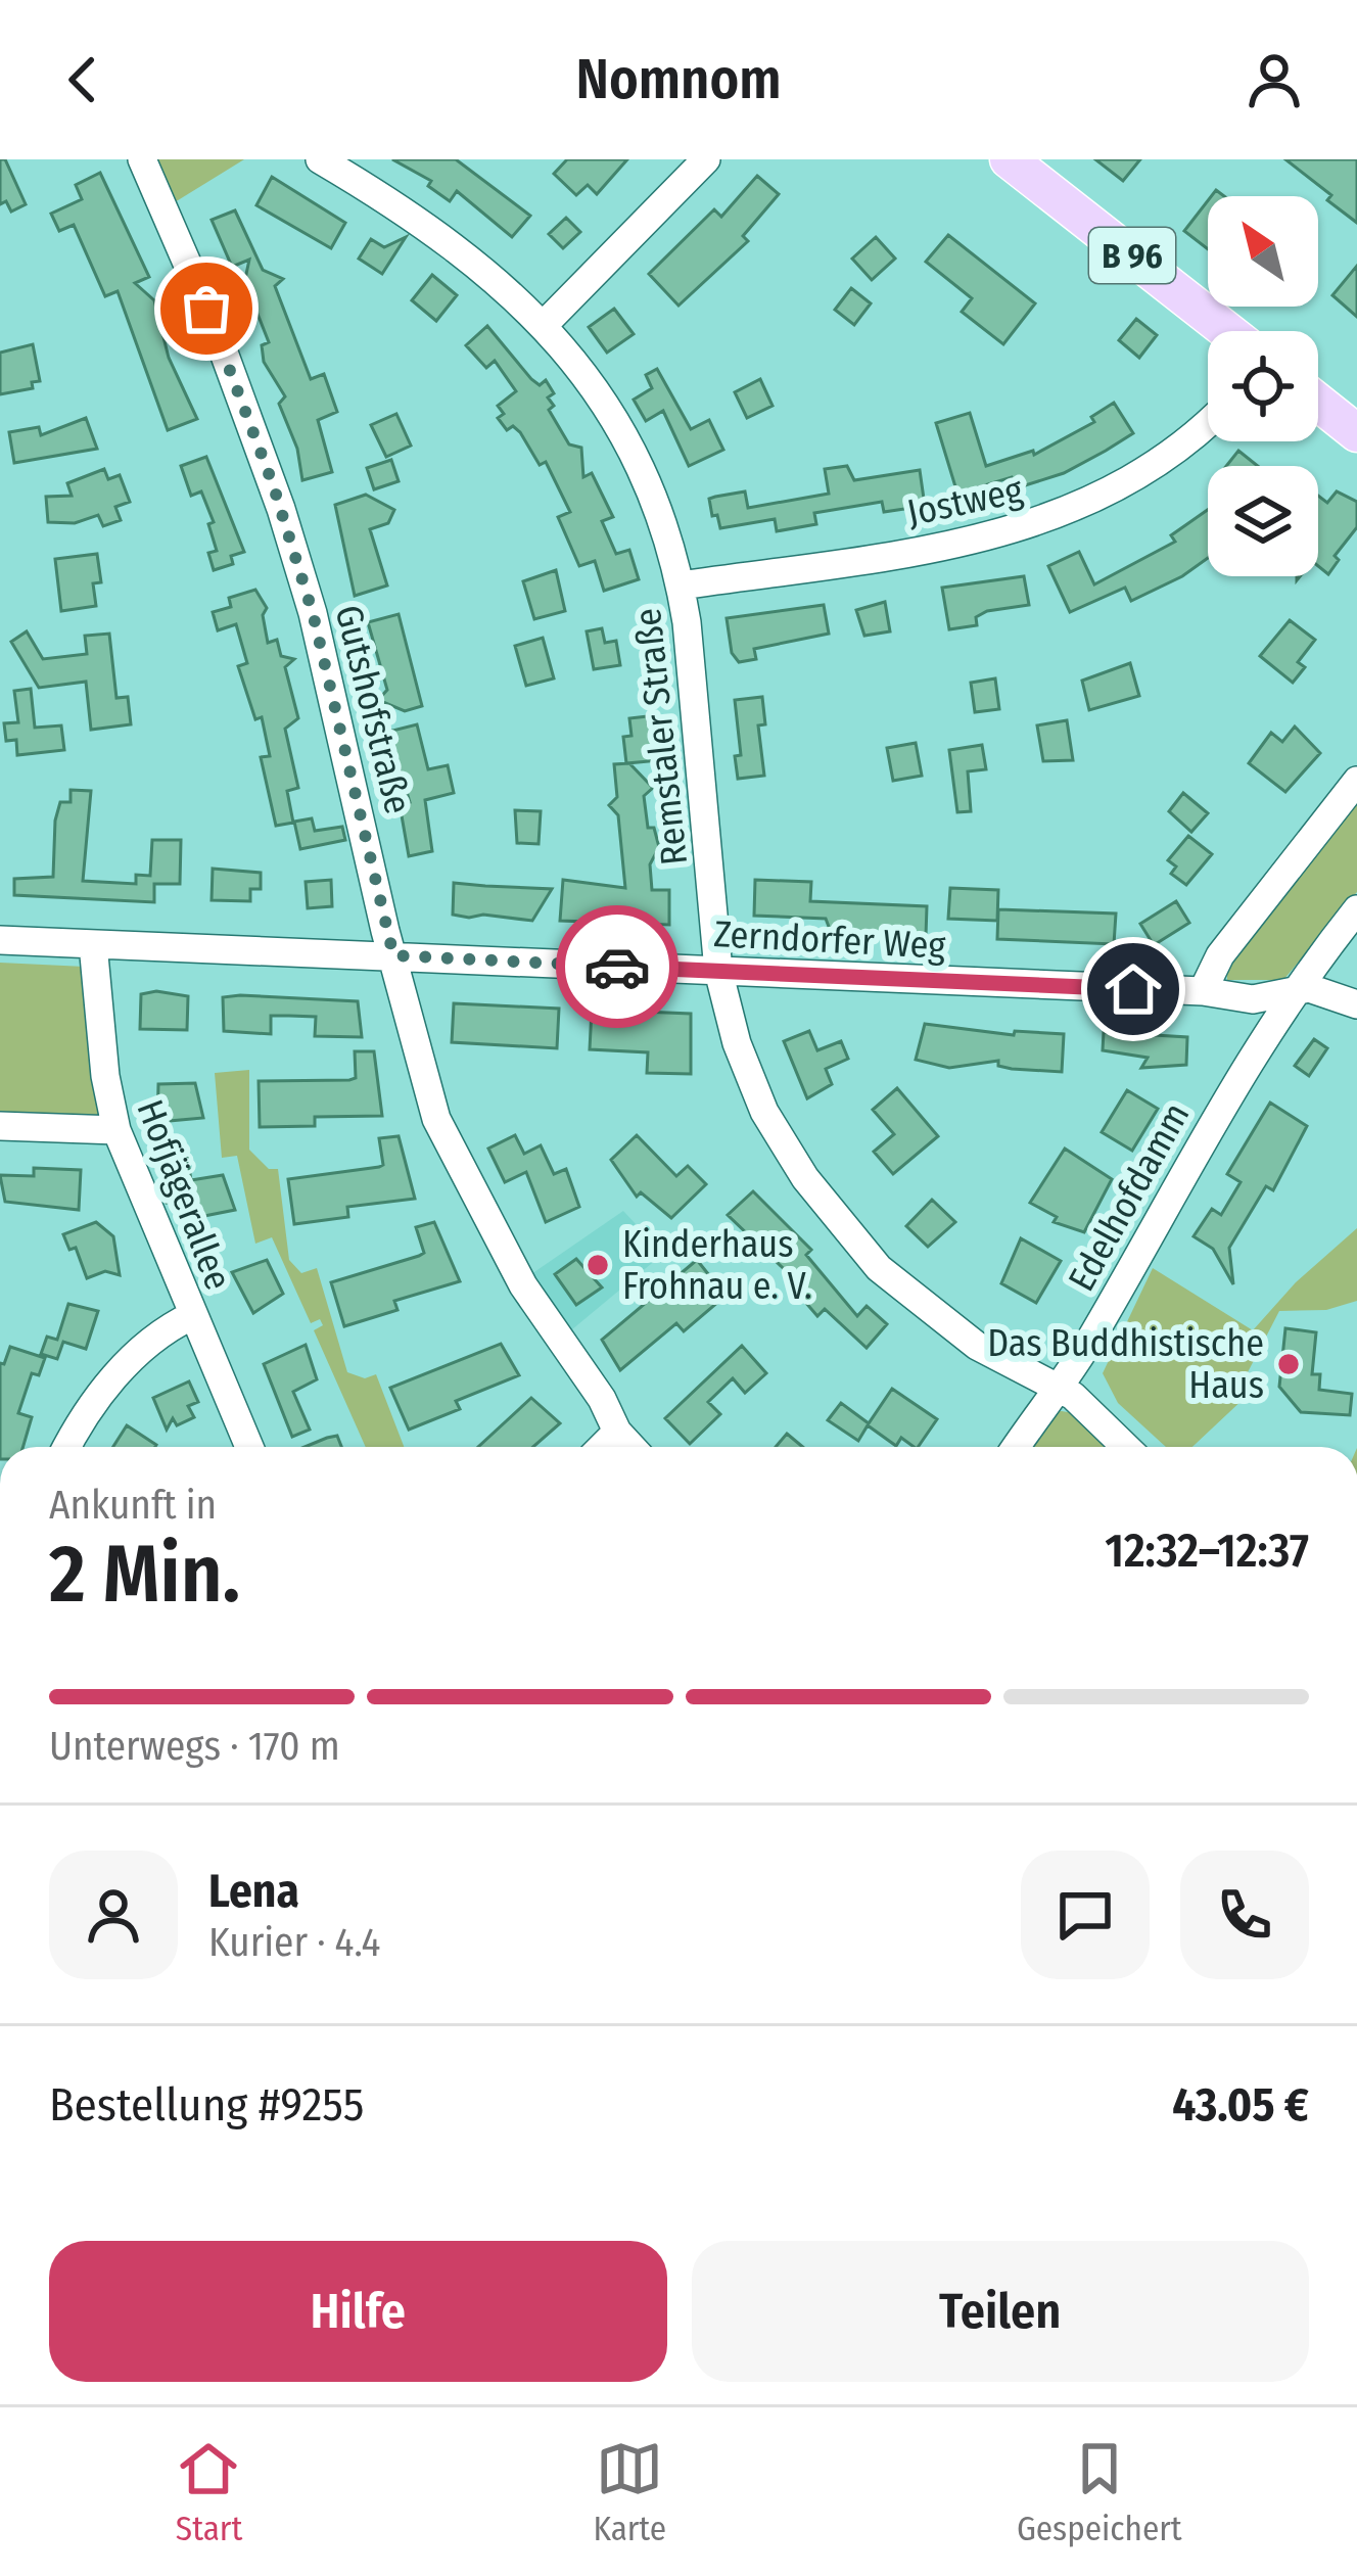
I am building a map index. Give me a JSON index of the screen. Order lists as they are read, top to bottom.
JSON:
{
  "streets": {
    "main road": ["B 96"],
    "street": [
      "Jostweg",
      "Gutshofstraße",
      "Remstaler Straße",
      "Zerndorfer Weg",
      "Hofjägerallee",
      "Edelhofdamm"
    ]
  },
  "crossings": [
    ["Jostweg", "Remstaler Straße"],
    ["Gutshofstraße", "Zerndorfer Weg"],
    ["Remstaler Straße", "Zerndorfer Weg"],
    ["Remstaler Straße", "Edelhofdamm"],
    ["Zerndorfer Weg", "Hofjägerallee"],
    ["Zerndorfer Weg", "Edelhofdamm"]
  ],
  "places": ["Kinderhaus Frohnau e. V.", "Das Buddhistische Haus"],
  "north": "top left",
  "page": {
    "header": "Nomnom",
    "heading": ["2 Min.", "Ankunft in", "12:32–12:37"],
    "panel": [
      "Lena",
      "Kurier · 4.4",
      "Bestellung #9255",
      "43.05 €"
    ],
    "bar": "Unterwegs · 170 m",
    "buttons": ["Hilfe", "Teilen"],
    "tabs": ["Start", "Karte", "Gespeichert"]
  }
}
